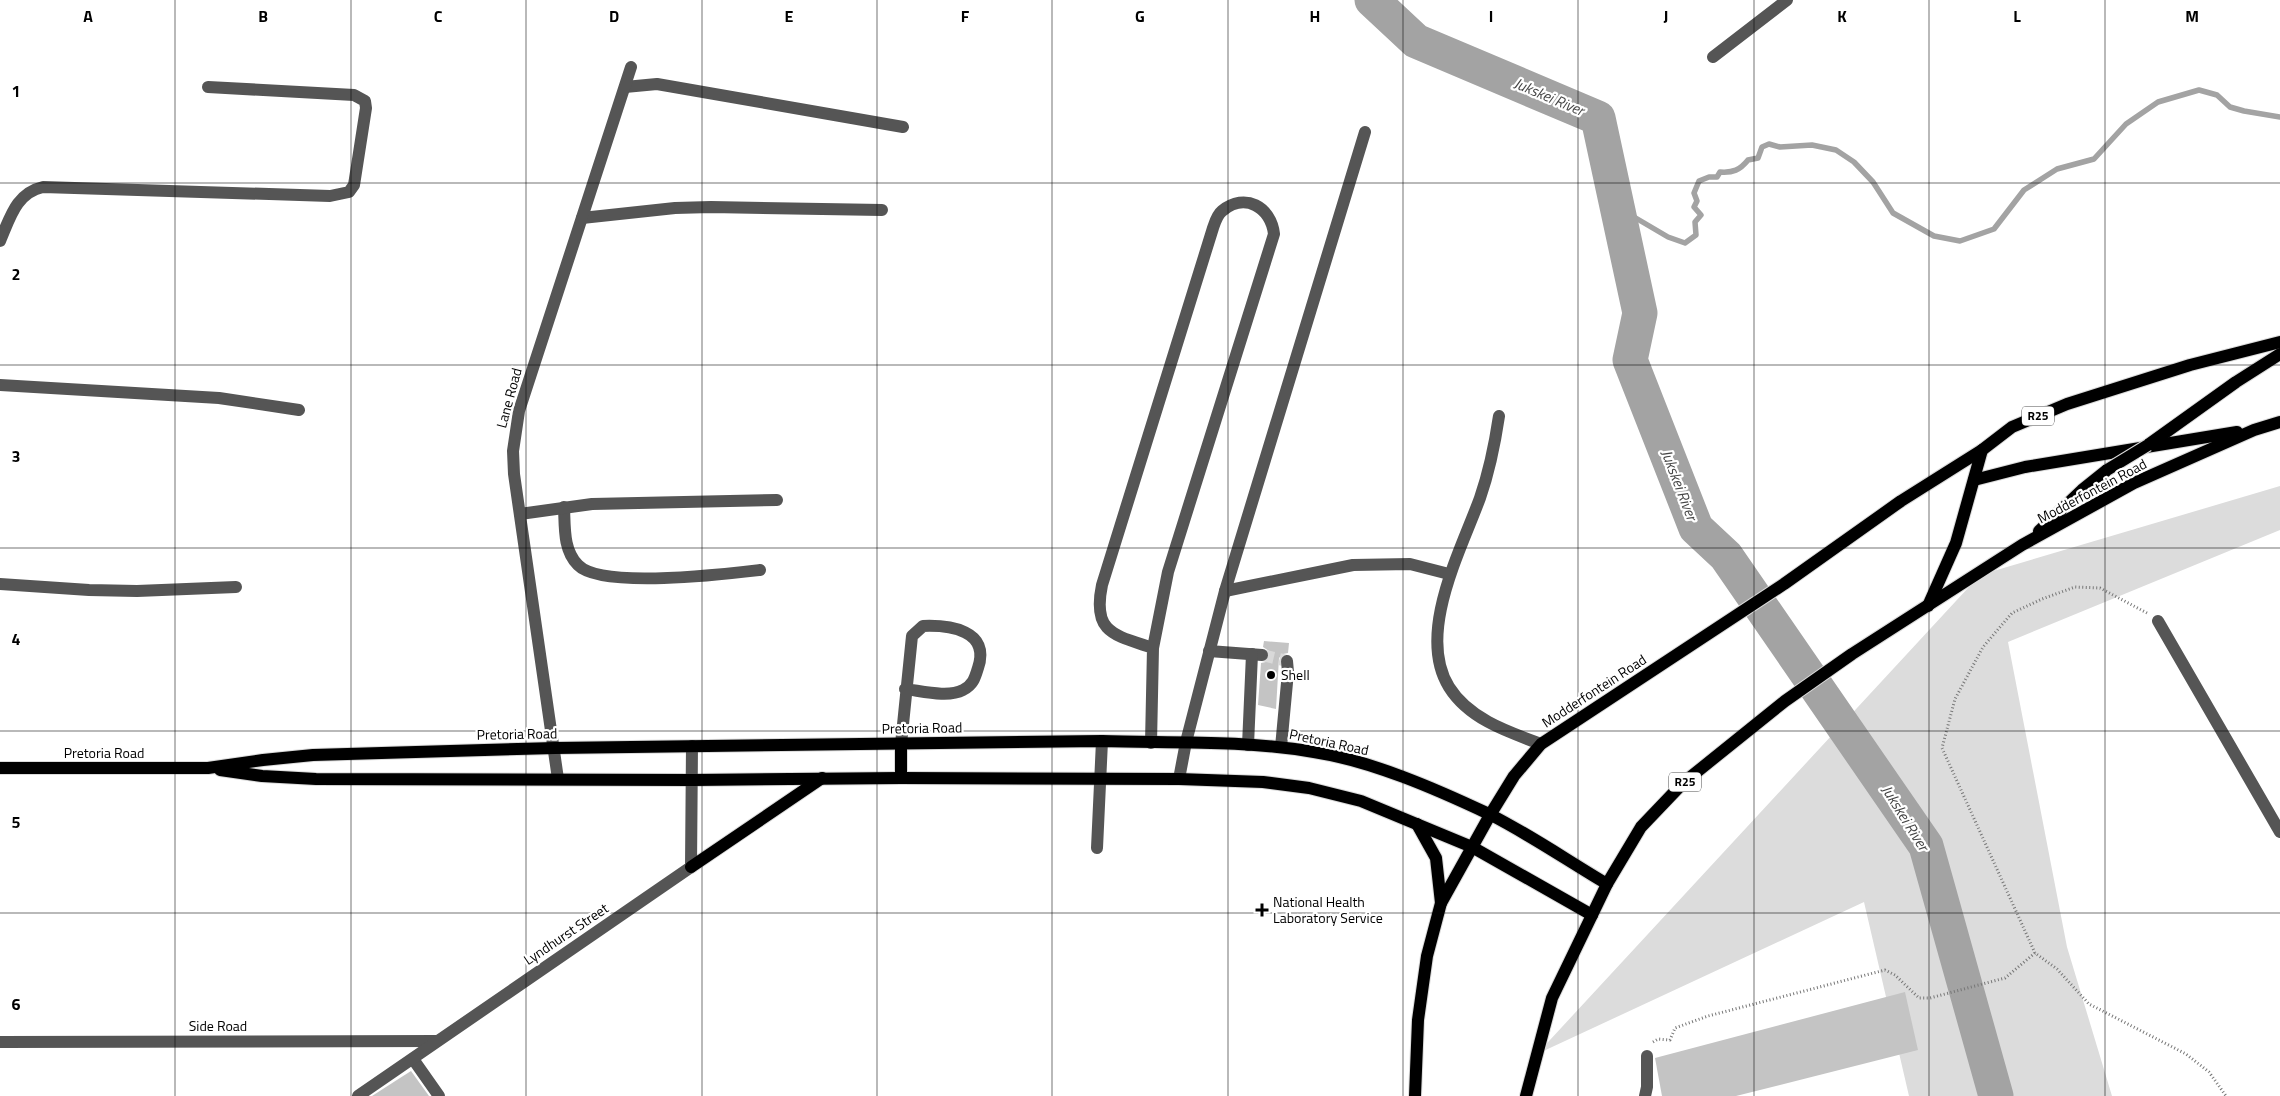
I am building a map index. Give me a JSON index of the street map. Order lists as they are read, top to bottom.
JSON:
{
  "streets": {
    "main road": ["R25", "Modderfontein Road", "Pretoria Road"],
    "street": ["Lane Road", "Lyndhurst Street", "Side Road"]
  },
  "crossings": [
    ["Lane Road", "Pretoria Road"],
    ["Modderfontein Road", "Pretoria Road"],
    ["Lyndhurst Street", "Side Road"]
  ],
  "water": ["Jukskei River"],
  "places": {
    "other": ["Shell"],
    "health": ["National Health Laboratory Service"]
  },
  "grid": {
    "columns": [
      "A",
      "B",
      "C",
      "D",
      "E",
      "F",
      "G",
      "H",
      "I",
      "J",
      "K",
      "L",
      "M"
    ],
    "rows": [
      "1",
      "2",
      "3",
      "4",
      "5",
      "6"
    ]
  }
}
